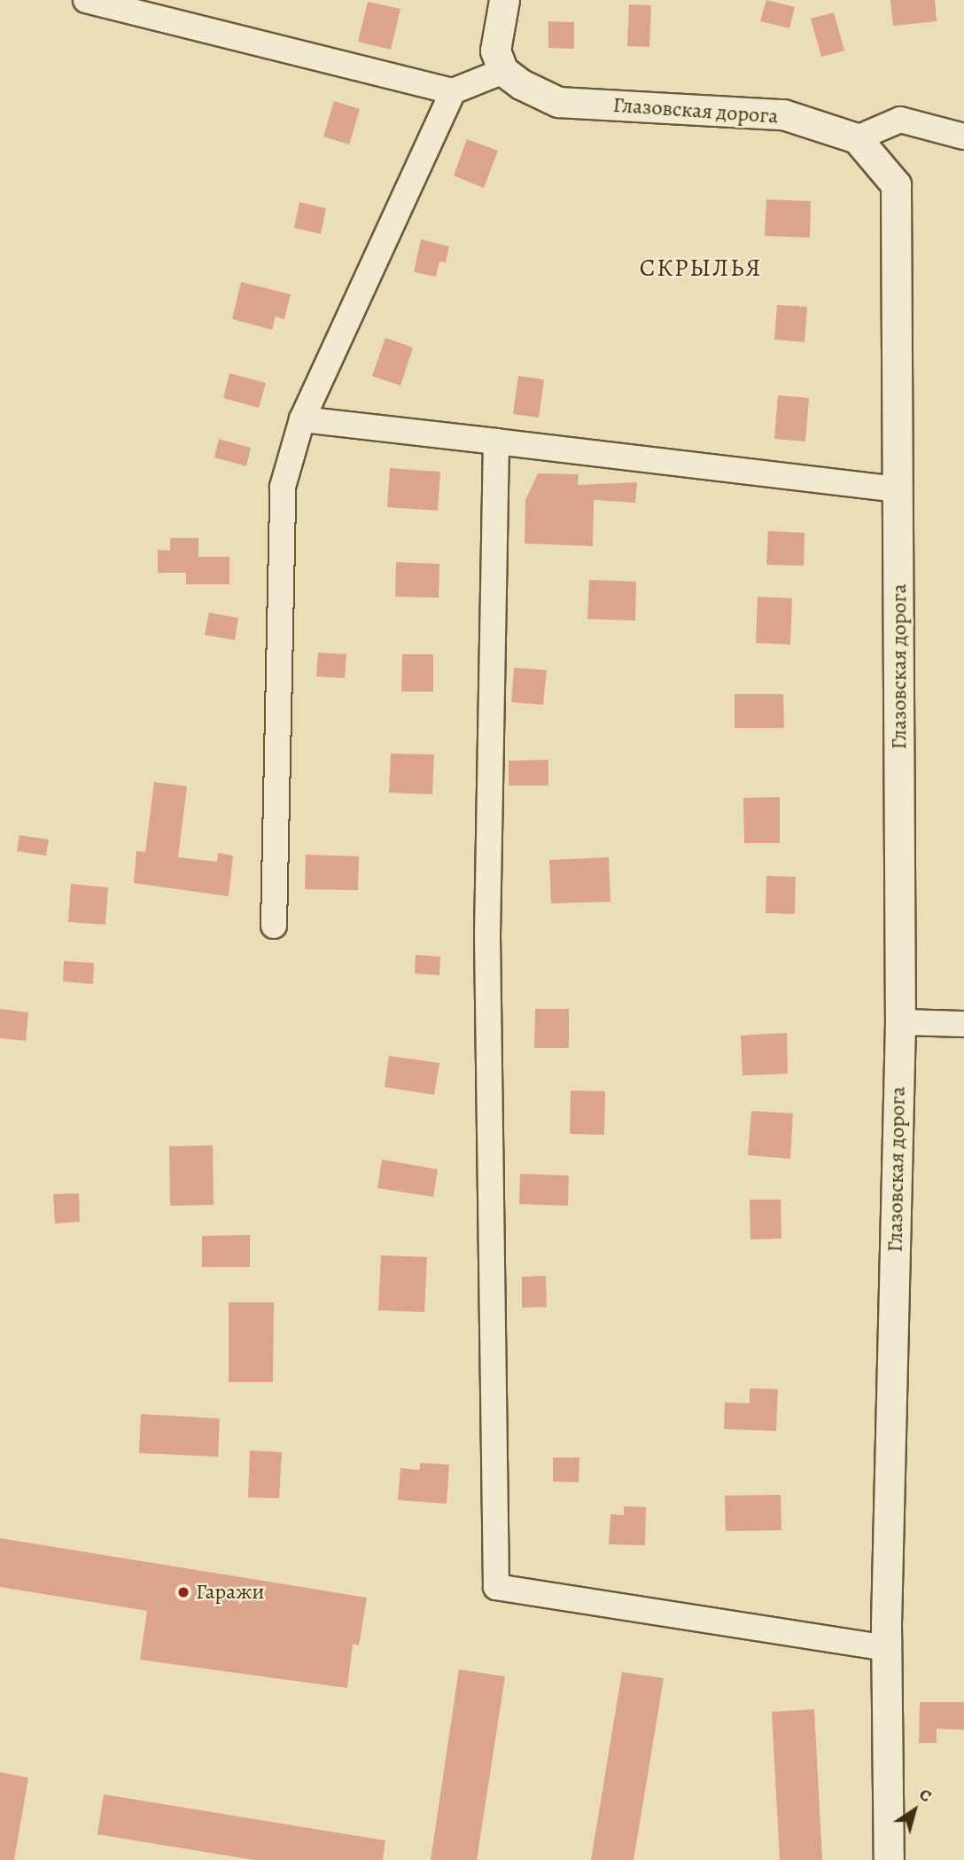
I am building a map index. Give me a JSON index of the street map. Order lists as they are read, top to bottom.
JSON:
{
  "streets": {
    "street": ["Глазовская дорога"]
  },
  "districts": ["СКРЫЛЬЯ"],
  "places": ["Гаражи"],
  "north": "top right"
}
